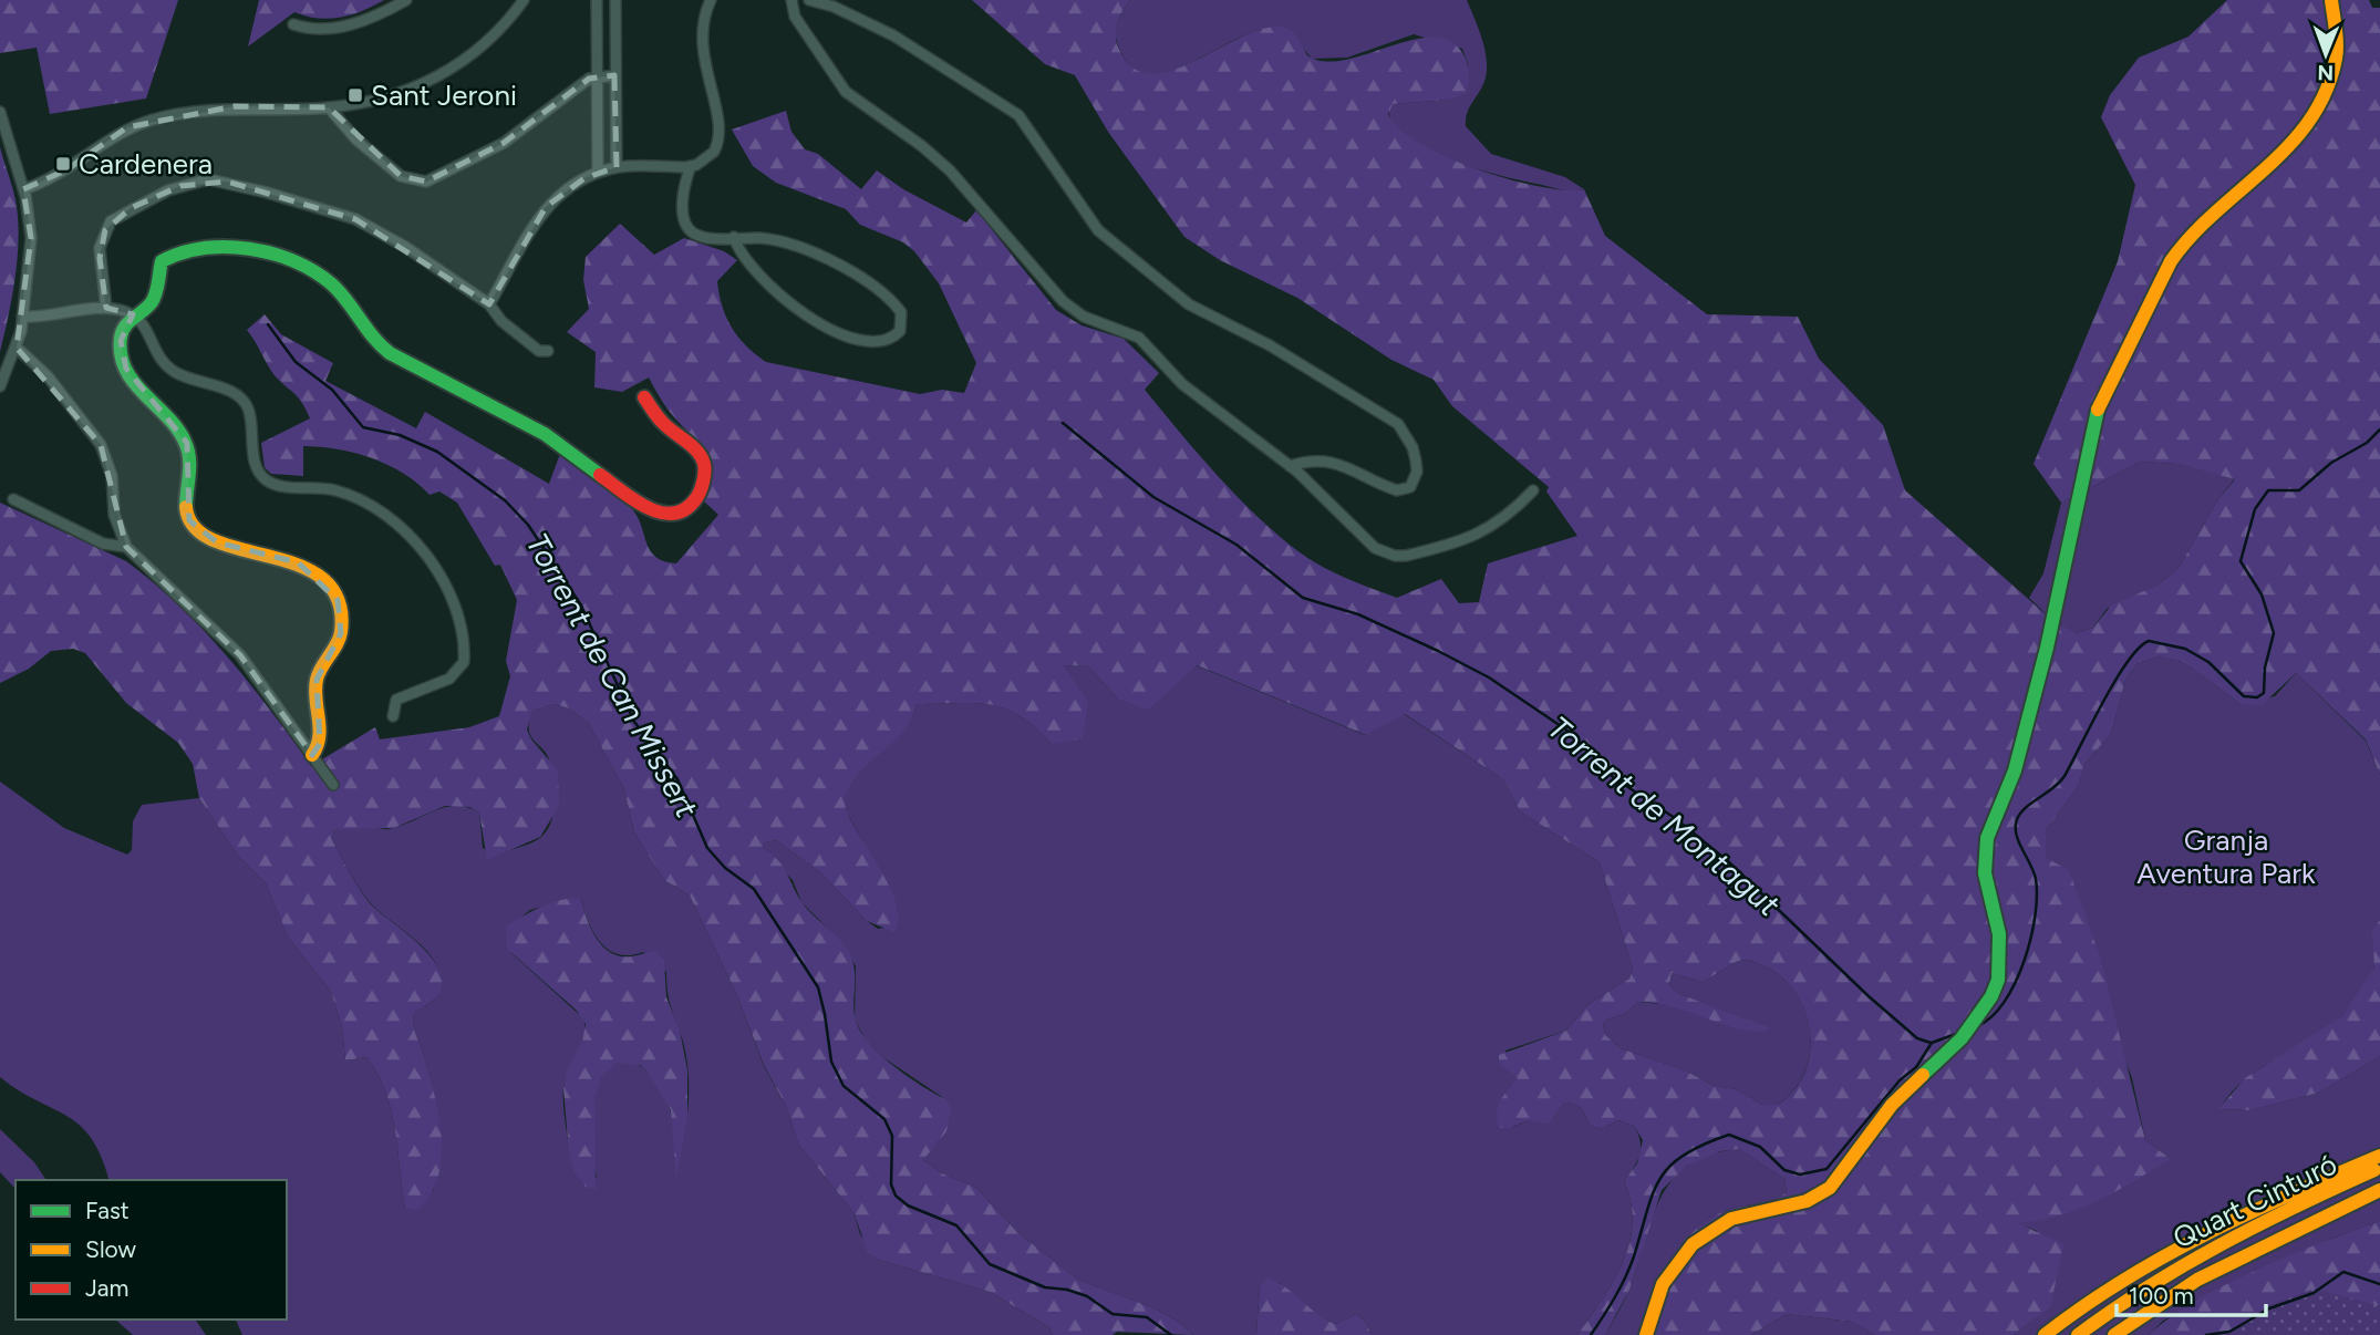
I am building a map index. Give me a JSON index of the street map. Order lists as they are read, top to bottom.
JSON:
{
  "streets": {
    "main road": ["Quart Cinturó"]
  },
  "water": ["Torrent de Can Missert", "Torrent de Montagut"],
  "parks": ["Granja Aventura Park"],
  "places": {
    "transit": ["Sant Jeroni", "Cardenera"]
  },
  "legend": ["Fast", "Slow", "Jam"],
  "scale_bar": "100 m",
  "north": "bottom"
}
